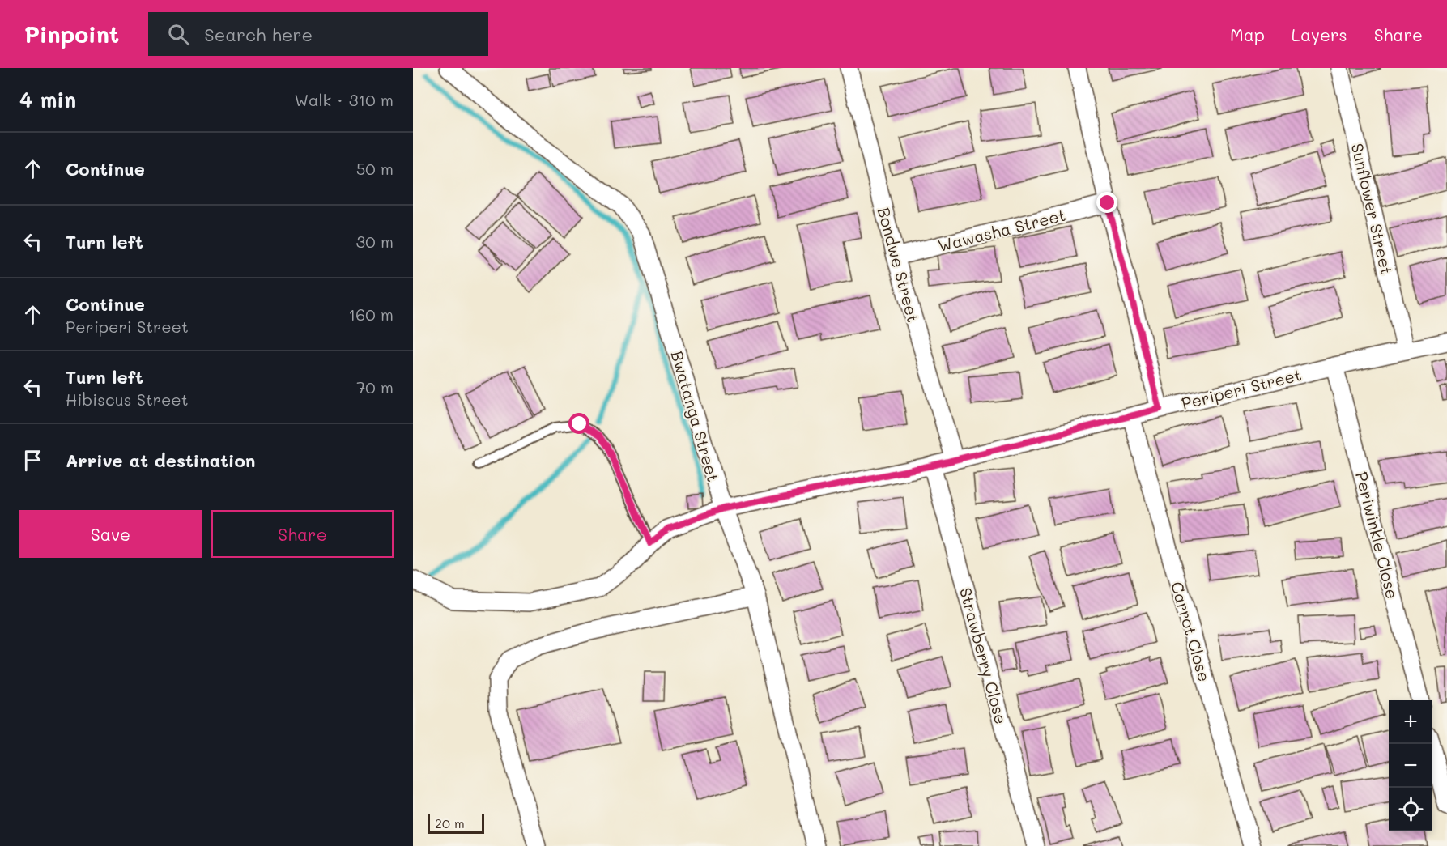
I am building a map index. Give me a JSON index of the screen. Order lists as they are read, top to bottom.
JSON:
{
  "streets": {
    "street": [
      "Sunflower Street",
      "Wawasha Street",
      "Bondwe Street",
      "Periperi Street",
      "Bwatanga Street",
      "Periwinkle Close",
      "Carrot Close",
      "Strawberry Close"
    ]
  },
  "crossings": [
    ["Sunflower Street", "Periperi Street"],
    ["Wawasha Street", "Bondwe Street"],
    ["Bondwe Street", "Periperi Street"],
    ["Periperi Street", "Bwatanga Street"],
    ["Periperi Street", "Periwinkle Close"],
    ["Periperi Street", "Carrot Close"],
    ["Periperi Street", "Strawberry Close"]
  ],
  "scale_bar": "20 m",
  "page": {
    "header": "Pinpoint",
    "search": "Search here",
    "nav": ["Map", "Layers", "Share"],
    "heading": ["4 min", "Walk · 310 m"],
    "list": [
      ["Continue", "50 m"],
      ["Turn left", "30 m"],
      ["Continue", "Periperi Street", "160 m"],
      ["Turn left", "Hibiscus Street", "70 m"],
      "Arrive at destination"
    ],
    "buttons": ["Save", "Share"],
    "map_buttons": ["+", "−"],
    "scale": "20 m"
  }
}
